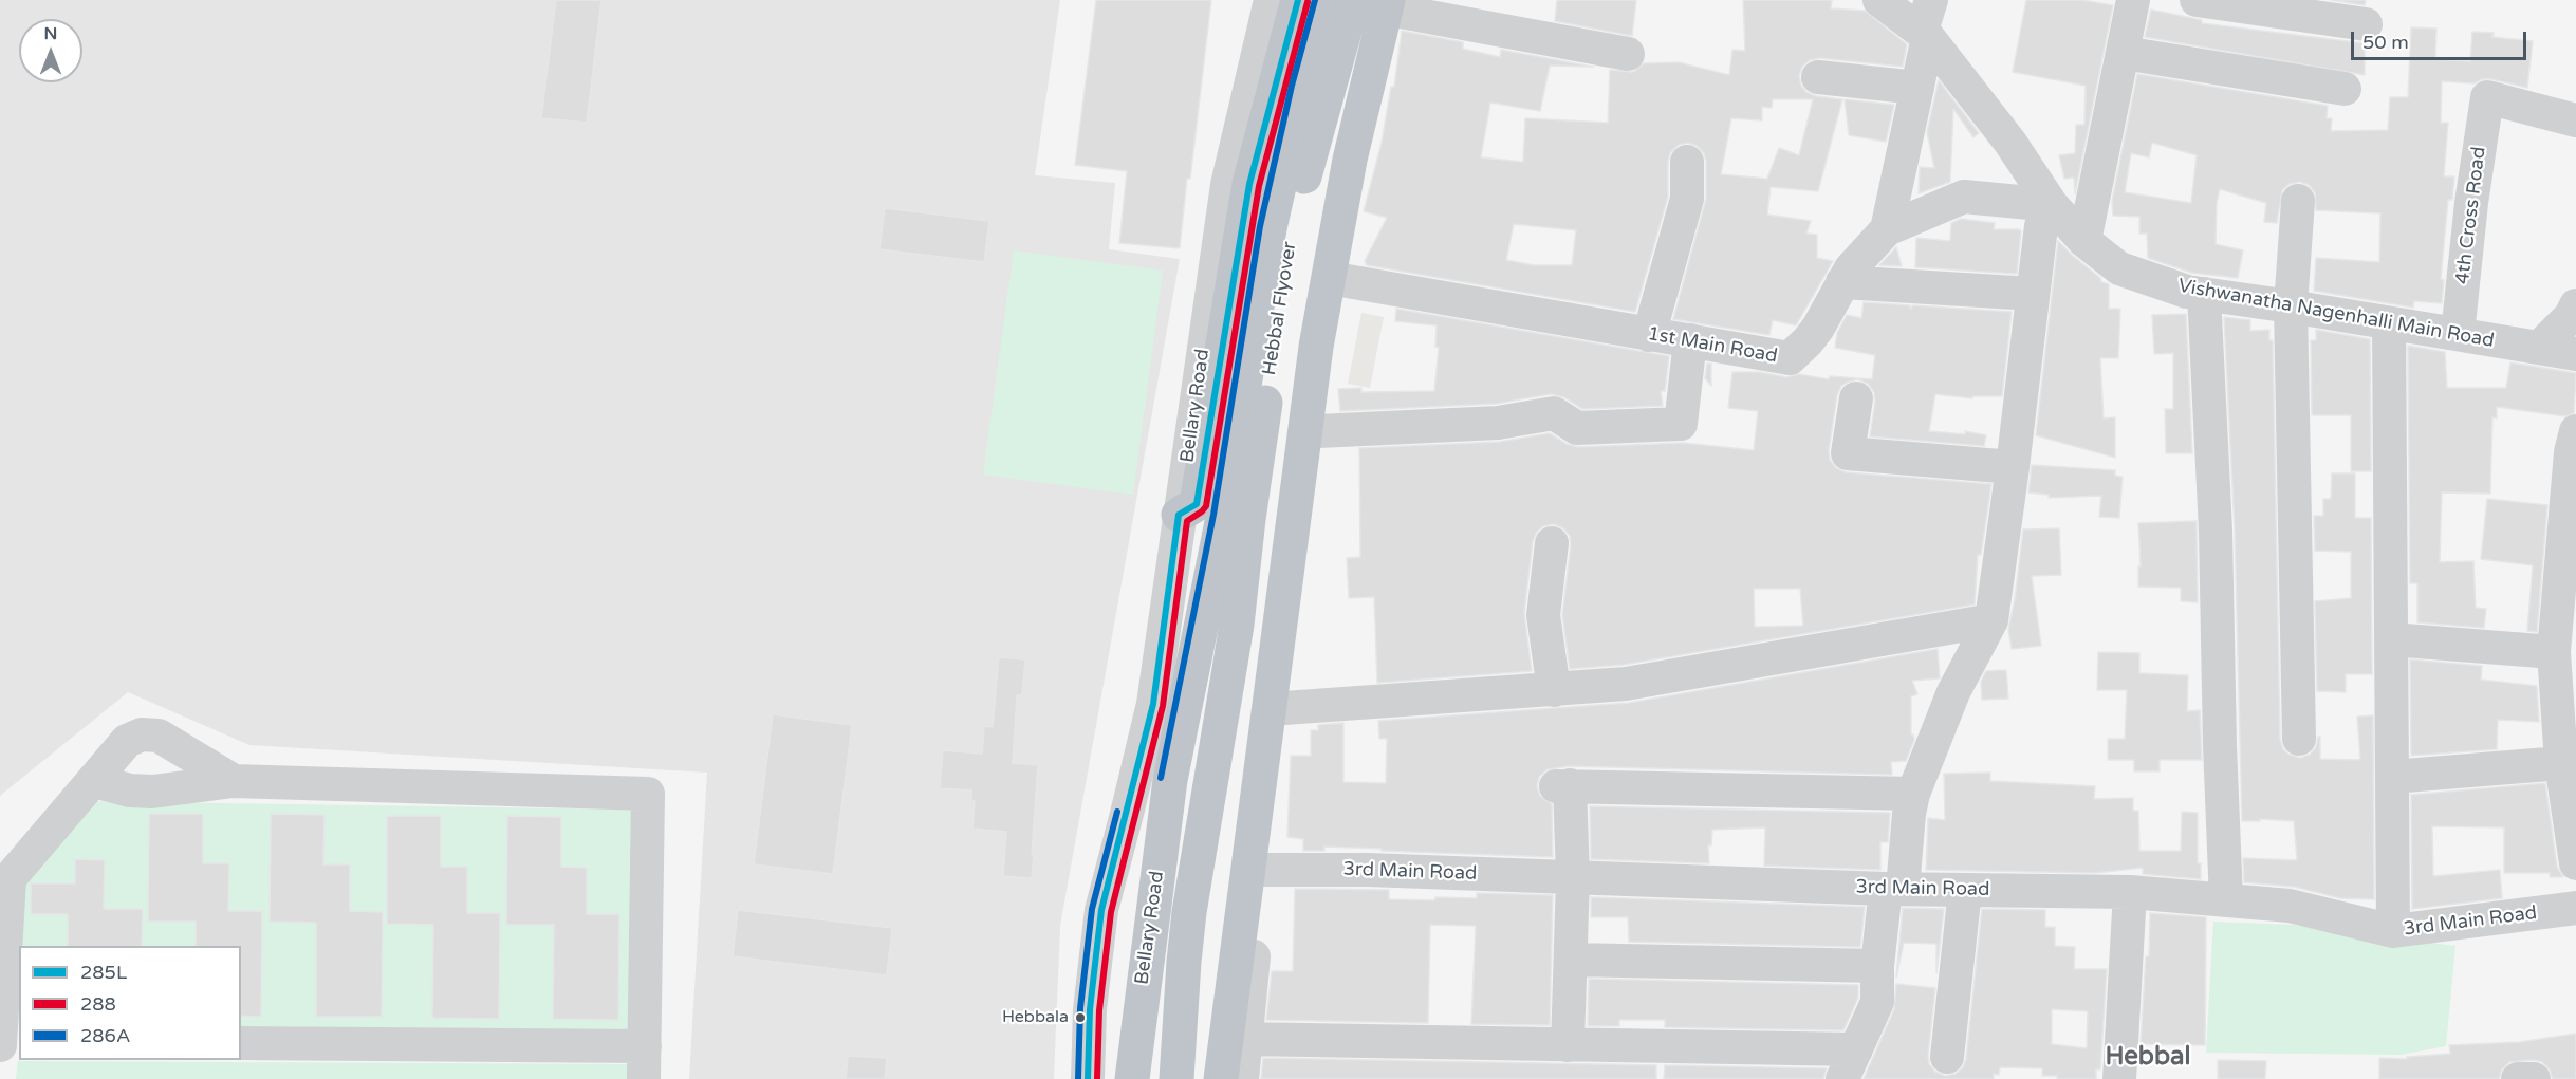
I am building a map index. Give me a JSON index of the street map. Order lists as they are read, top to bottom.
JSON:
{
  "streets": {
    "highway": ["Hebbal Flyover", "Bellary Road"],
    "street": [
      "4th Cross Road",
      "Vishwanatha Nagenhalli Main Road",
      "1st Main Road",
      "3rd Main Road"
    ]
  },
  "crossings": [
    ["4th Cross Road", "Vishwanatha Nagenhalli Main Road"],
    ["Hebbal Flyover", "Bellary Road"],
    ["Vishwanatha Nagenhalli Main Road", "1st Main Road"]
  ],
  "districts": ["Hebbal"],
  "places": ["Hebbala"],
  "lines": ["transit line 285L", "transit line 286A", "transit line 288"],
  "legend": ["285L", "288", "286A"],
  "scale_bar": "50 m",
  "north": "top"
}
